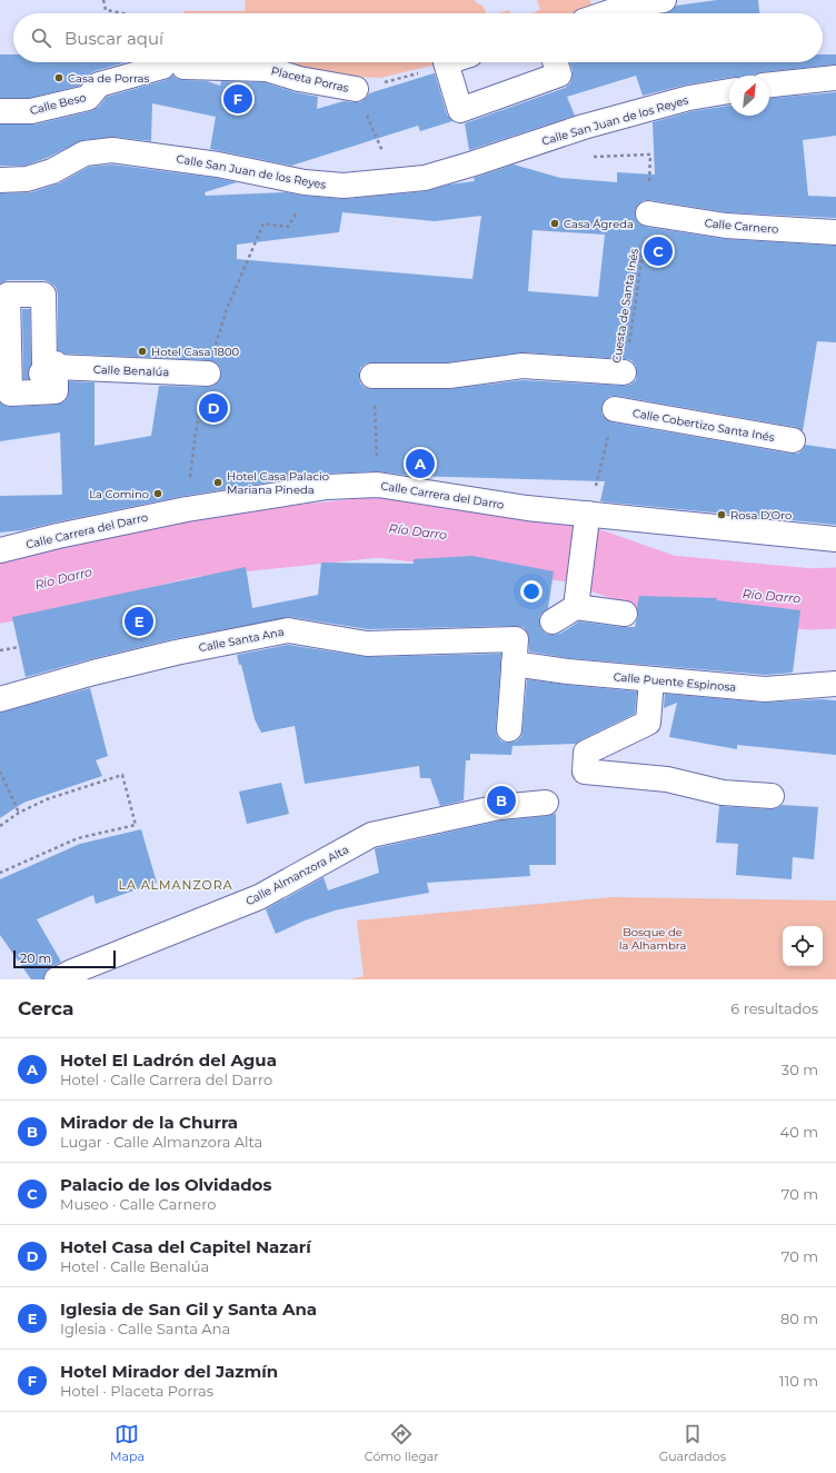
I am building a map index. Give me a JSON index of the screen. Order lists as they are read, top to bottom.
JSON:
{
  "streets": {
    "street": [
      "Placeta Porras",
      "Calle Beso",
      "Calle San Juan de los Reyes",
      "Calle Carnero",
      "Calle Benalúa",
      "Calle Cobertizo Santa Inés",
      "Calle Carrera del Darro",
      "Calle Santa Ana",
      "Calle Puente Espinosa",
      "Calle Almanzora Alta"
    ],
    "path": ["Cuesta de Santa Inés"]
  },
  "crossings": [
    ["Placeta Porras", "Calle Beso"],
    ["Calle Carnero", "Cuesta de Santa Inés"],
    ["Calle Santa Ana", "Calle Puente Espinosa"]
  ],
  "districts": ["LA ALMANZORA"],
  "water": ["Río Darro"],
  "parks": ["Bosque de la Alhambra"],
  "places": [
    "Casa de Porras",
    "Casa Ágreda",
    "Hotel Casa 1800",
    "Hotel Casa Palacio Mariana Pineda",
    "La Comino",
    "Rosa D'Oro"
  ],
  "scale_bar": "20 m",
  "north": "top right",
  "page": {
    "search": "Buscar aquí",
    "pins": [
      "F",
      "C",
      "D",
      "A",
      "E",
      "B"
    ],
    "scale": "20 m",
    "heading": ["Cerca", "6 resultados"],
    "list": [
      {
        "mark": "A",
        "name": "Hotel El Ladrón del Agua",
        "note": "Hotel · Calle Carrera del Darro",
        "value": "30 m"
      },
      {
        "mark": "B",
        "name": "Mirador de la Churra",
        "note": "Lugar · Calle Almanzora Alta",
        "value": "40 m"
      },
      {
        "mark": "C",
        "name": "Palacio de los Olvidados",
        "note": "Museo · Calle Carnero",
        "value": "70 m"
      },
      {
        "mark": "D",
        "name": "Hotel Casa del Capitel Nazarí",
        "note": "Hotel · Calle Benalúa",
        "value": "70 m"
      },
      {
        "mark": "E",
        "name": "Iglesia de San Gil y Santa Ana",
        "note": "Iglesia · Calle Santa Ana",
        "value": "80 m"
      },
      {
        "mark": "F",
        "name": "Hotel Mirador del Jazmín",
        "note": "Hotel · Placeta Porras",
        "value": "110 m"
      }
    ],
    "nav": ["Mapa", "Cómo llegar", "Guardados"]
  }
}
